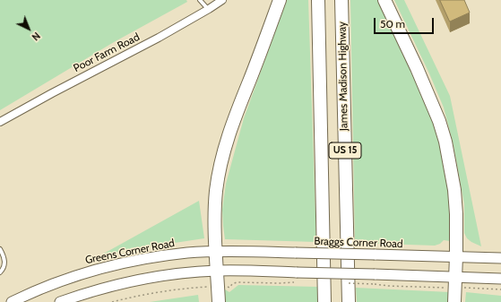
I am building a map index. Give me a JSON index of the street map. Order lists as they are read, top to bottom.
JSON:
{
  "streets": {
    "highway": ["James Madison Highway", "US 15"],
    "main road": ["Braggs Corner Road", "Greens Corner Road"],
    "street": ["Poor Farm Road"]
  },
  "crossings": [
    ["Braggs Corner Road", "Greens Corner Road"]
  ],
  "scale_bar": "50 m",
  "north": "bottom right"
}
